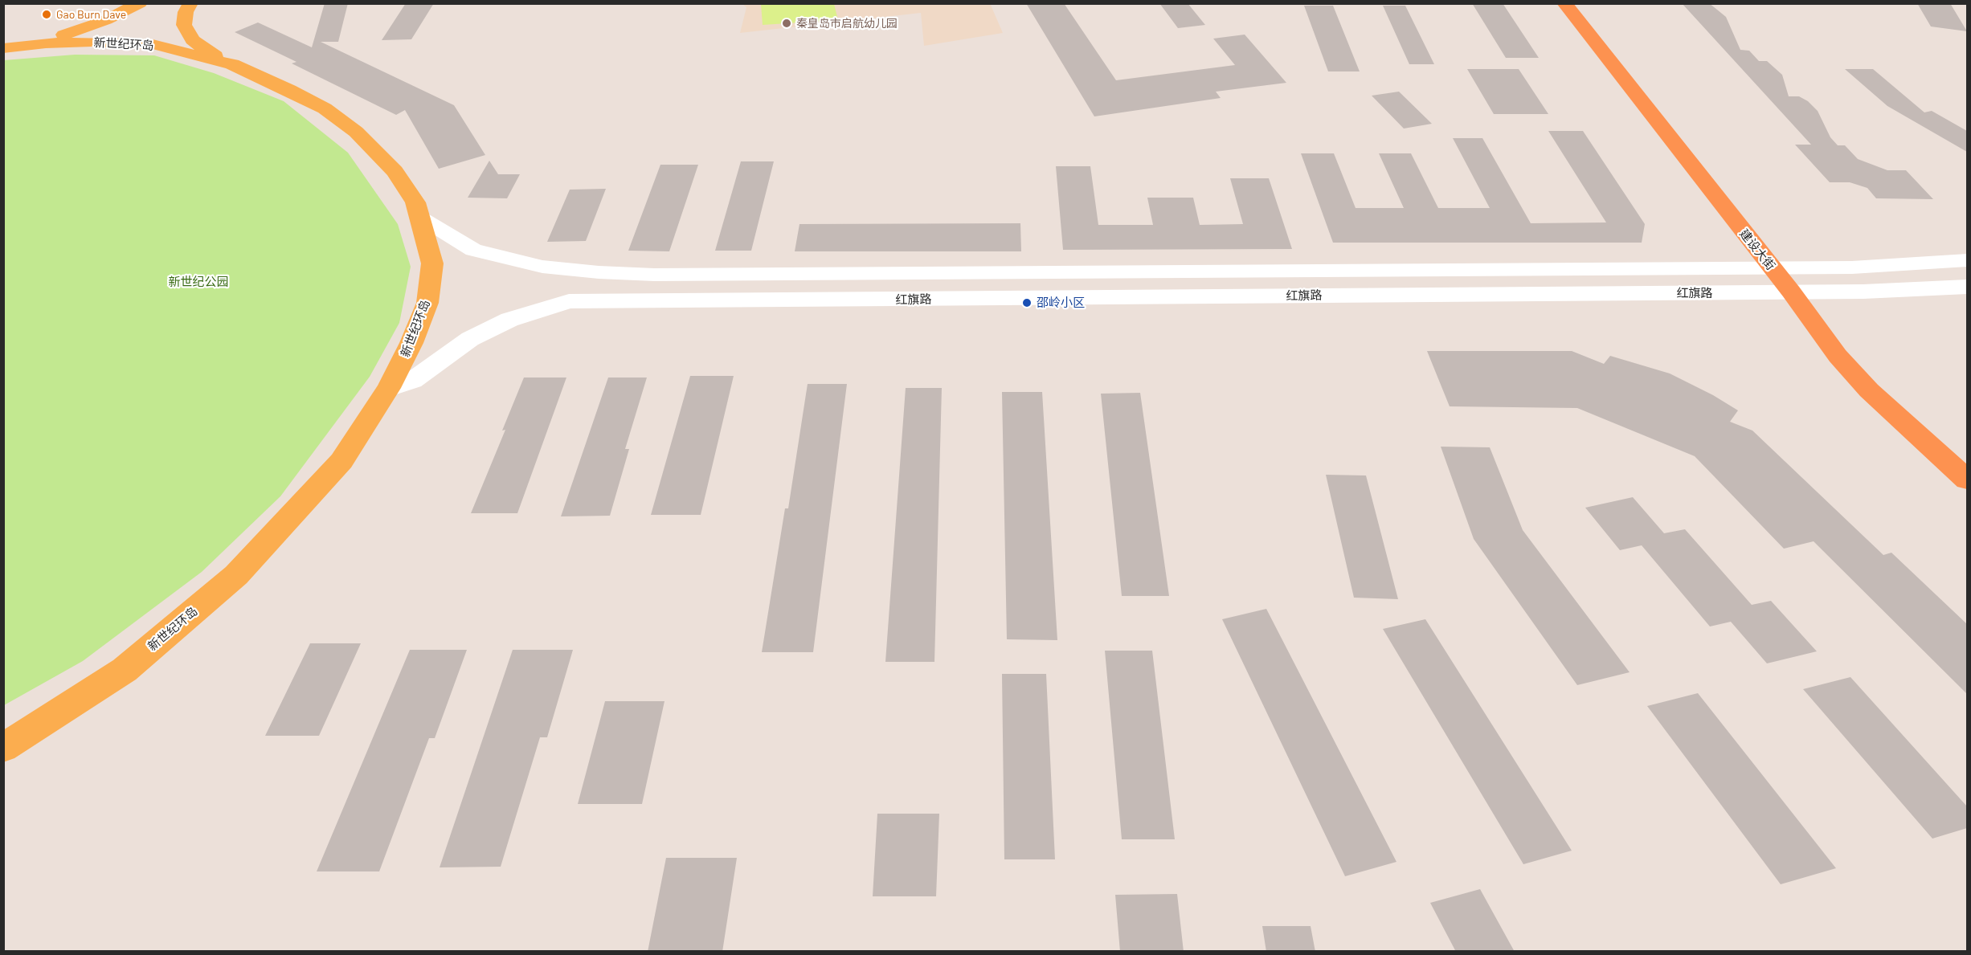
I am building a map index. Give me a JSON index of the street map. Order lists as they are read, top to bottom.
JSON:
{
  "streets": {
    "highway": ["建设大街"],
    "main road": ["新世纪环岛", "红旗路"]
  },
  "crossings": [
    ["新世纪环岛", "红旗路"],
    ["建设大街", "红旗路"]
  ],
  "parks": ["新世纪公园"],
  "places": ["Gao Burn Dave", "秦皇岛市启航幼儿园", "邵岭小区"]
}
